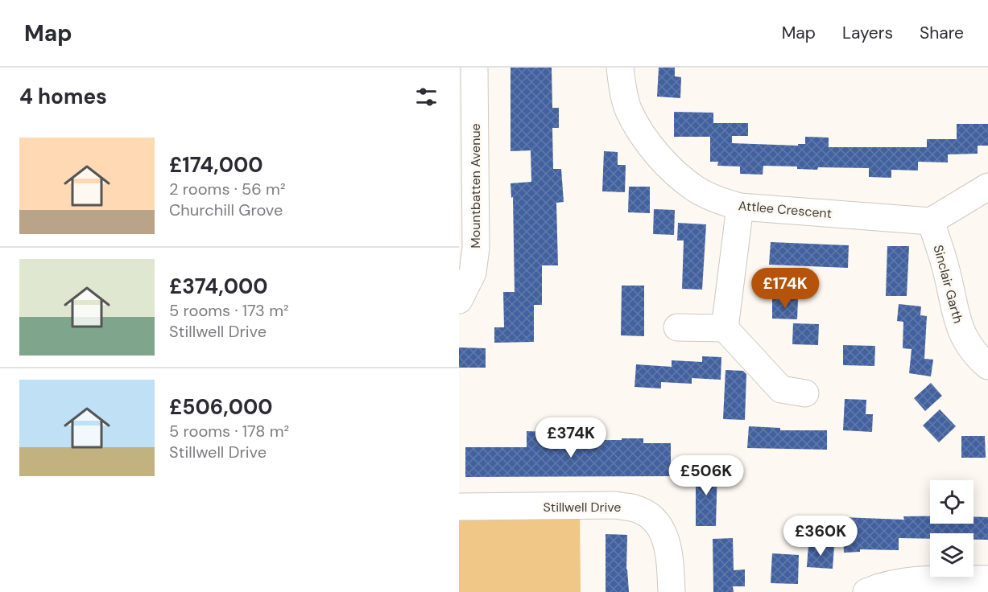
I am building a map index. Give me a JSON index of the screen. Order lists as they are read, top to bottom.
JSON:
{
  "streets": {
    "street": [
      "Mountbatten Avenue",
      "Attlee Crescent",
      "Sinclair Garth",
      "Stillwell Drive"
    ]
  },
  "crossings": [
    ["Attlee Crescent", "Sinclair Garth"]
  ],
  "page": {
    "header": "Map",
    "nav": ["Map", "Layers", "Share"],
    "heading": "4 homes",
    "list": [
      {
        "name": "£174,000",
        "note": "2 rooms · 56 m² · Churchill Grove"
      },
      {
        "name": "£374,000",
        "note": "5 rooms · 173 m² · Stillwell Drive"
      },
      {
        "name": "£506,000",
        "note": "5 rooms · 178 m² · Stillwell Drive"
      }
    ],
    "price": [
      "£174K",
      "£374K",
      "£506K",
      "£360K"
    ]
  }
}
